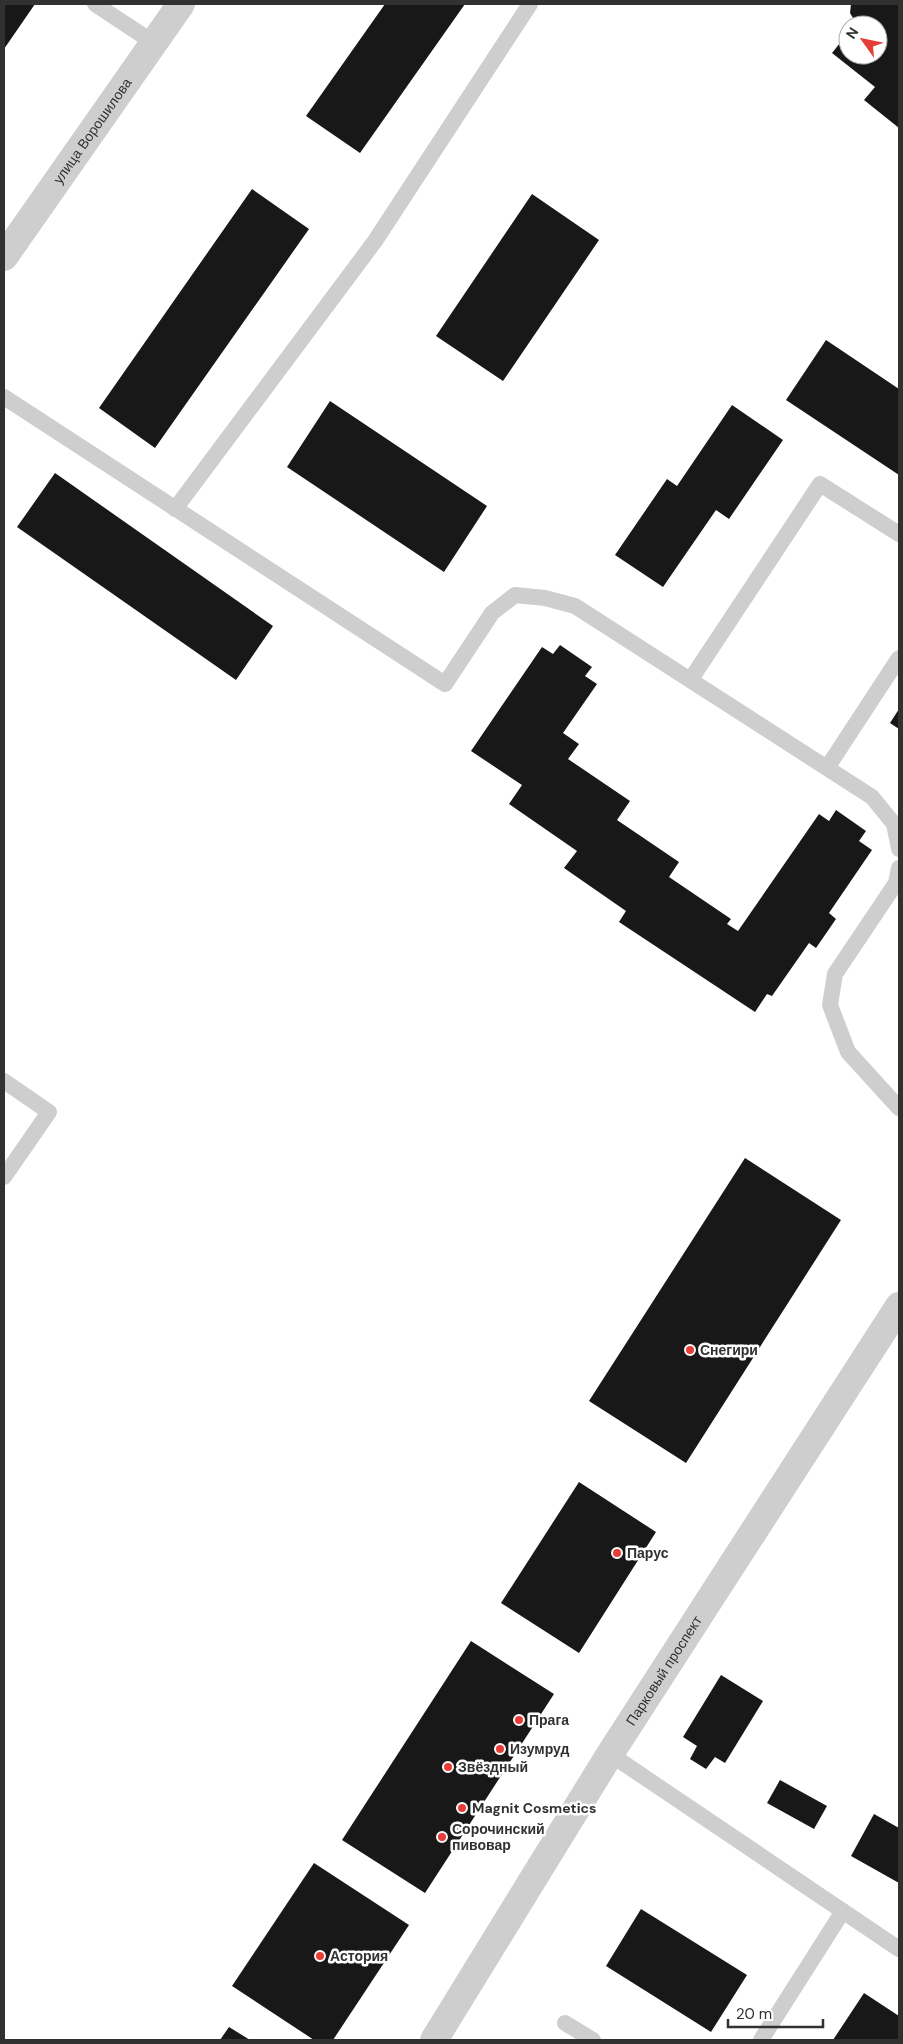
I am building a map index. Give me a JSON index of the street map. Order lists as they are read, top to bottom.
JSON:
{
  "streets": {
    "street": ["улица Ворошилова", "Парковый проспект"]
  },
  "places": [
    "Снегири",
    "Парус",
    "Прага",
    "Изумруд",
    "Звёздный",
    "Magnit Cosmetics",
    "Сорочинский пивовар",
    "Астория"
  ],
  "scale_bar": "20 m",
  "north": "top left"
}
